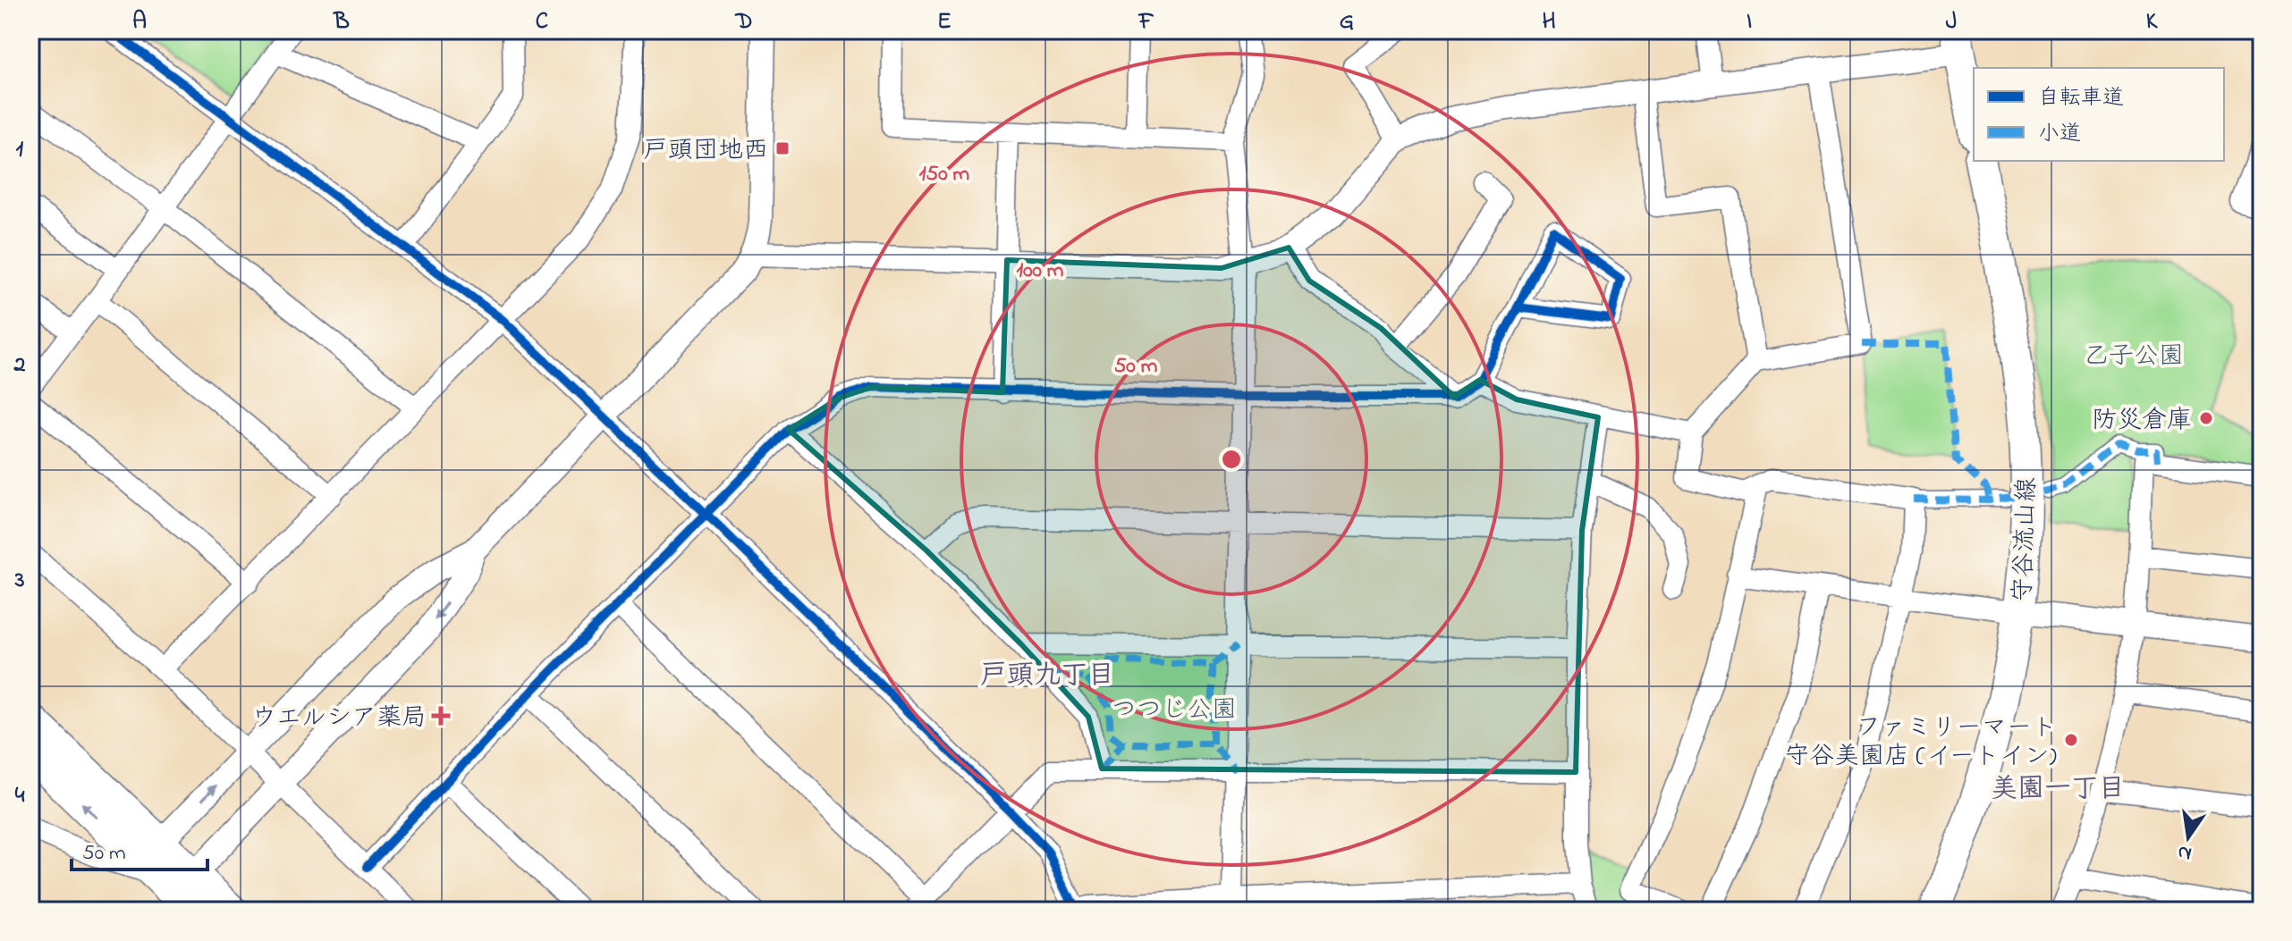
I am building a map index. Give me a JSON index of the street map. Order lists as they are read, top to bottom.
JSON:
{
  "streets": {
    "main road": ["守谷流山線"]
  },
  "districts": ["戸頭九丁目", "美園一丁目"],
  "parks": ["乙子公園", "つつじ公園"],
  "places": {
    "transit": ["戸頭団地西"],
    "other": ["防災倉庫", "ファミリーマート 守谷美園店 (イートイン)"],
    "health": ["ウエルシア薬局"]
  },
  "legend": ["自転車道", "小道"],
  "scale_bar": "50 m",
  "north": "bottom",
  "grid": {
    "columns": [
      "A",
      "B",
      "C",
      "D",
      "E",
      "F",
      "G",
      "H",
      "I",
      "J",
      "K"
    ],
    "rows": [
      "1",
      "2",
      "3",
      "4"
    ]
  },
  "rings": ["150 m", "100 m", "50 m"]
}
